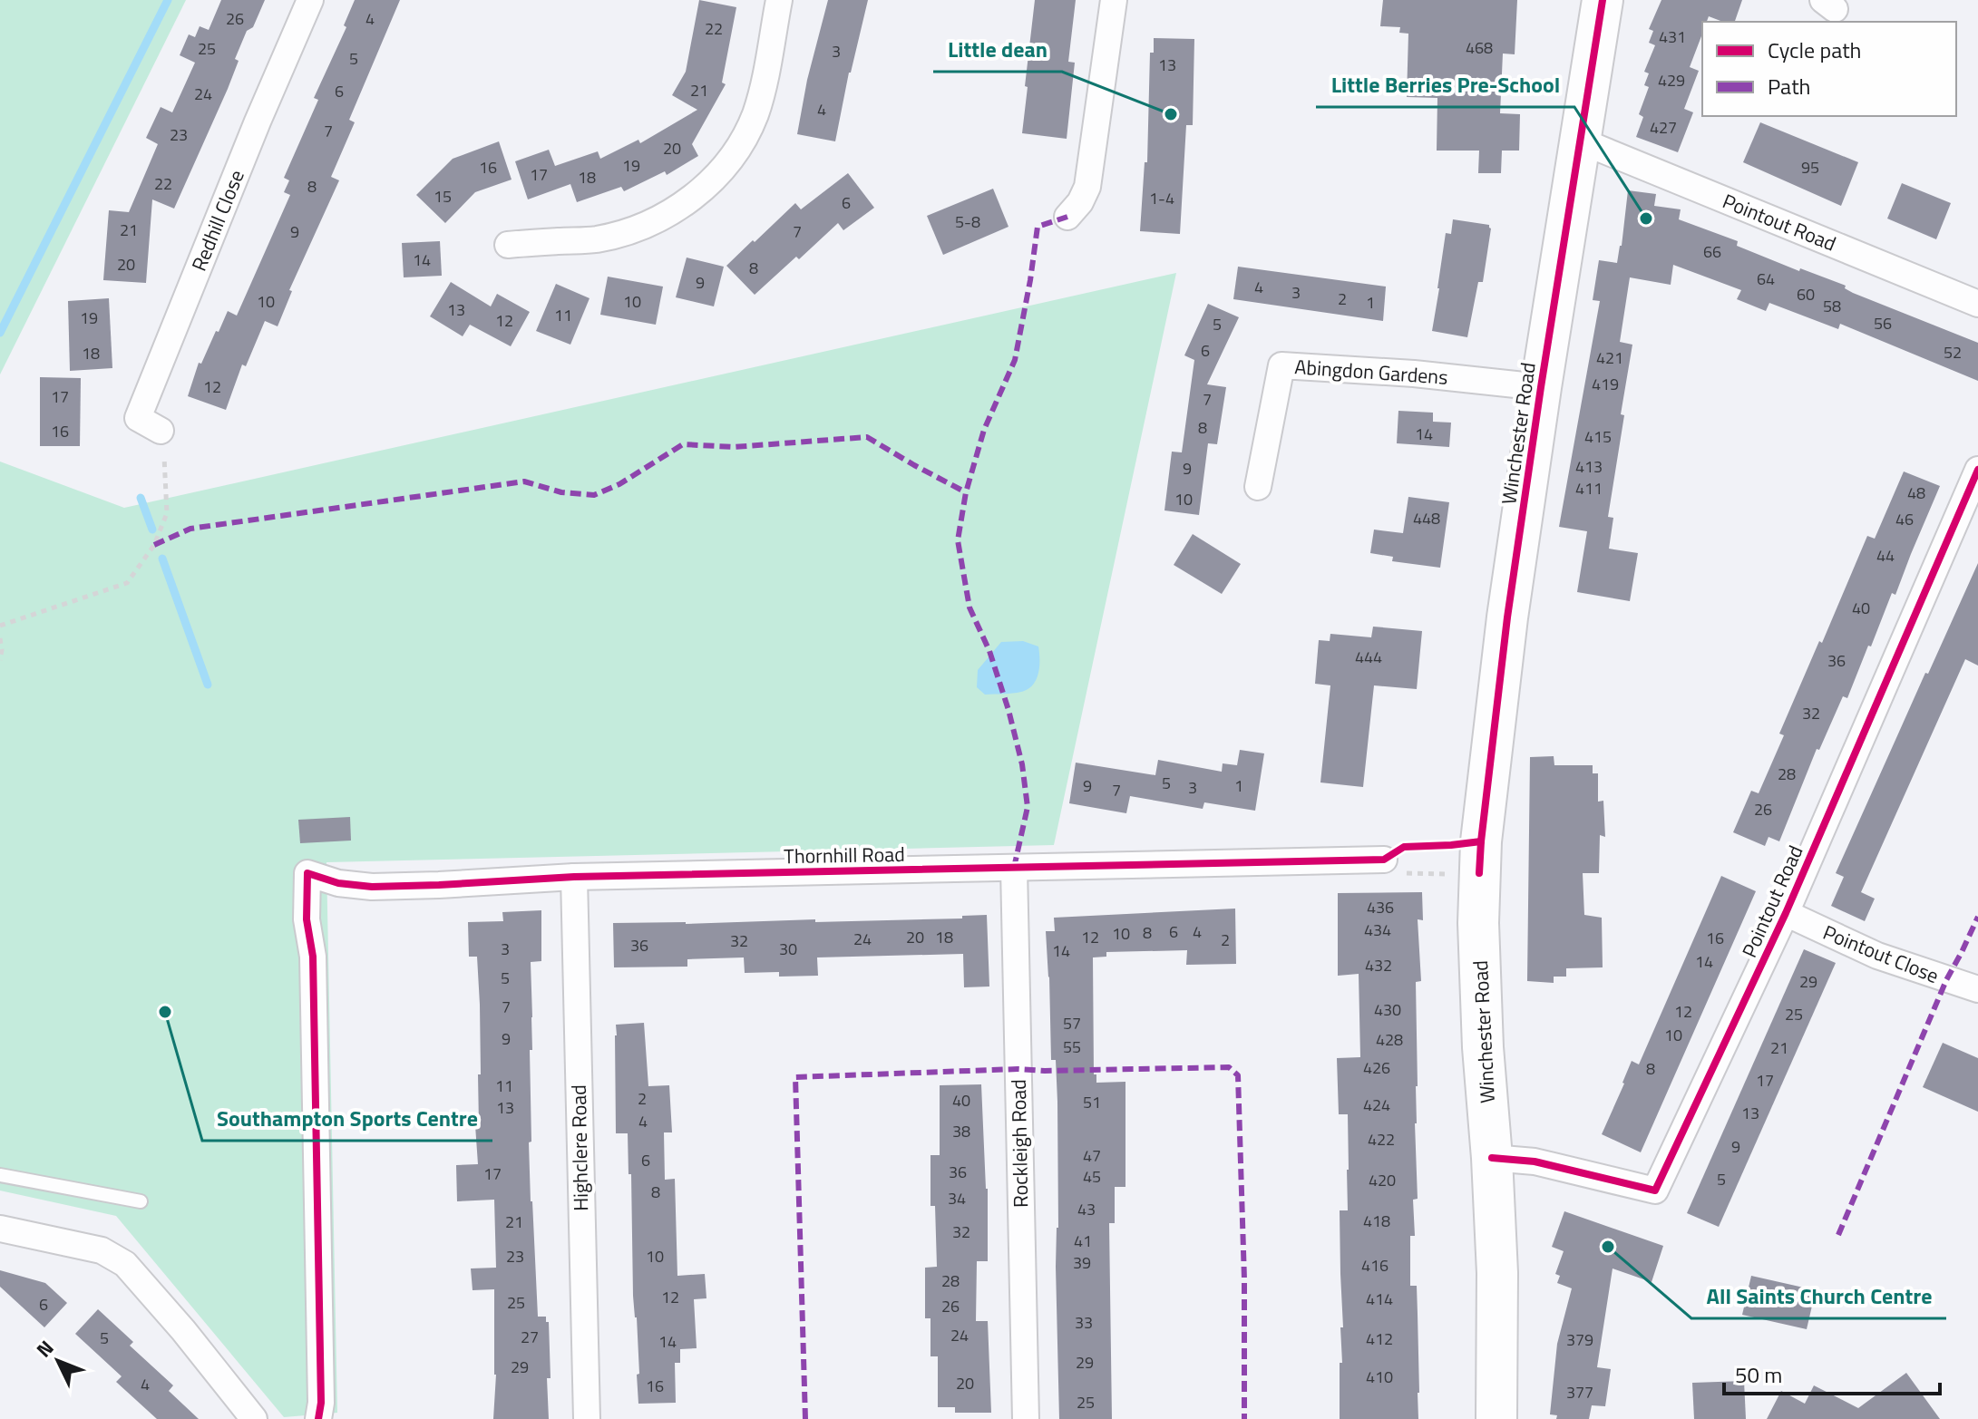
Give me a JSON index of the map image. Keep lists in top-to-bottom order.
{
  "streets": {
    "main road": ["Winchester Road"],
    "street": [
      "Redhill Close",
      "Pointout Road",
      "Abingdon Gardens",
      "Thornhill Road",
      "Pointout Close",
      "Rockleigh Road",
      "Highclere Road"
    ]
  },
  "crossings": [
    ["Pointout Road", "Winchester Road"],
    ["Pointout Road", "Pointout Close"],
    ["Abingdon Gardens", "Winchester Road"],
    ["Thornhill Road", "Rockleigh Road"],
    ["Thornhill Road", "Highclere Road"]
  ],
  "places": [
    "Little dean",
    "Little Berries Pre-School",
    "Southampton Sports Centre",
    "All Saints Church Centre"
  ],
  "house_numbers": [
    "26",
    "4",
    "22",
    "431",
    "468",
    "25",
    "3",
    "5",
    "13",
    "429",
    "21",
    "6",
    "24",
    "4",
    "427",
    "7",
    "23",
    "20",
    "19",
    "16",
    "95",
    "17",
    "18",
    "22",
    "8",
    "15",
    "1-4",
    "6",
    "5-8",
    "21",
    "9",
    "7",
    "66",
    "14",
    "20",
    "8",
    "64",
    "9",
    "4",
    "3",
    "60",
    "2",
    "10",
    "10",
    "1",
    "58",
    "13",
    "11",
    "19",
    "12",
    "56",
    "5",
    "6",
    "52",
    "18",
    "421",
    "419",
    "12",
    "17",
    "7",
    "8",
    "16",
    "14",
    "415",
    "413",
    "9",
    "411",
    "48",
    "10",
    "448",
    "46",
    "44",
    "40",
    "444",
    "36",
    "32",
    "28",
    "5",
    "9",
    "1",
    "3",
    "7",
    "26",
    "436",
    "434",
    "6",
    "4",
    "8",
    "10",
    "20",
    "18",
    "12",
    "16",
    "24",
    "2",
    "32",
    "36",
    "3",
    "30",
    "14",
    "14",
    "432",
    "5",
    "29",
    "7",
    "430",
    "12",
    "25",
    "57",
    "10",
    "9",
    "428",
    "55",
    "21",
    "426",
    "8",
    "17",
    "11",
    "2",
    "40",
    "51",
    "424",
    "13",
    "13",
    "4",
    "38",
    "422",
    "9",
    "47",
    "6",
    "36",
    "17",
    "45",
    "5",
    "420",
    "8",
    "34",
    "43",
    "418",
    "21",
    "32",
    "41",
    "23",
    "10",
    "39",
    "416",
    "28",
    "12",
    "414",
    "25",
    "6",
    "26",
    "33",
    "24",
    "27",
    "5",
    "412",
    "379",
    "14",
    "29",
    "29",
    "410",
    "20",
    "4",
    "16",
    "377",
    "25"
  ],
  "legend": ["Cycle path", "Path"],
  "scale_bar": "50 m",
  "north": "top left"
}
